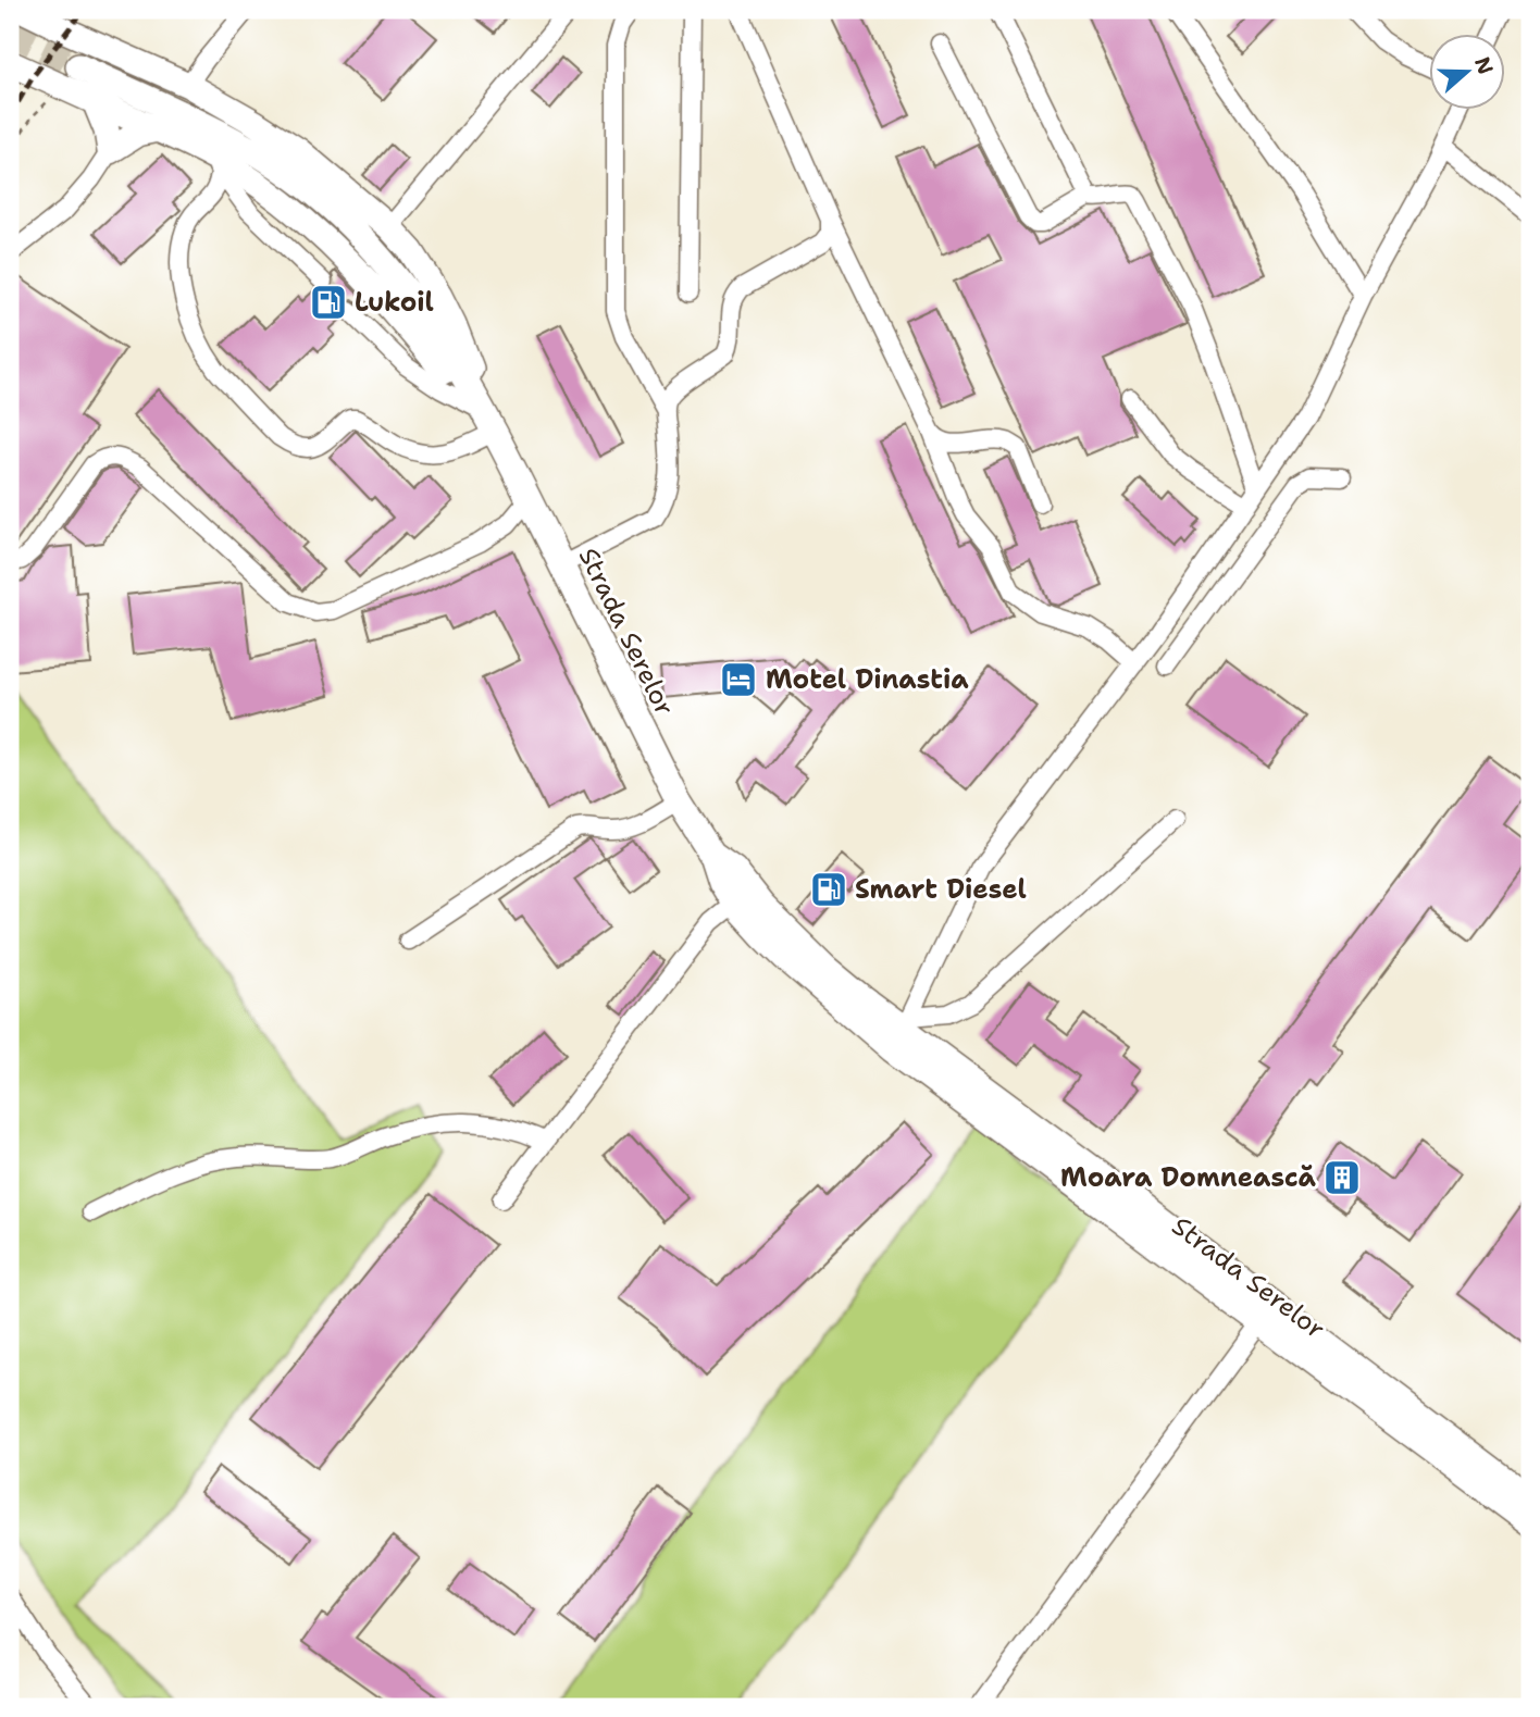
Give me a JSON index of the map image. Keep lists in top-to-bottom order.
{
  "streets": {
    "highway": ["Strada Serelor"]
  },
  "places": {
    "fuel station": ["Lukoil", "Smart Diesel"],
    "hotel": ["Motel Dinastia"],
    "building": ["Moara Domnească"]
  },
  "north": "right"
}
